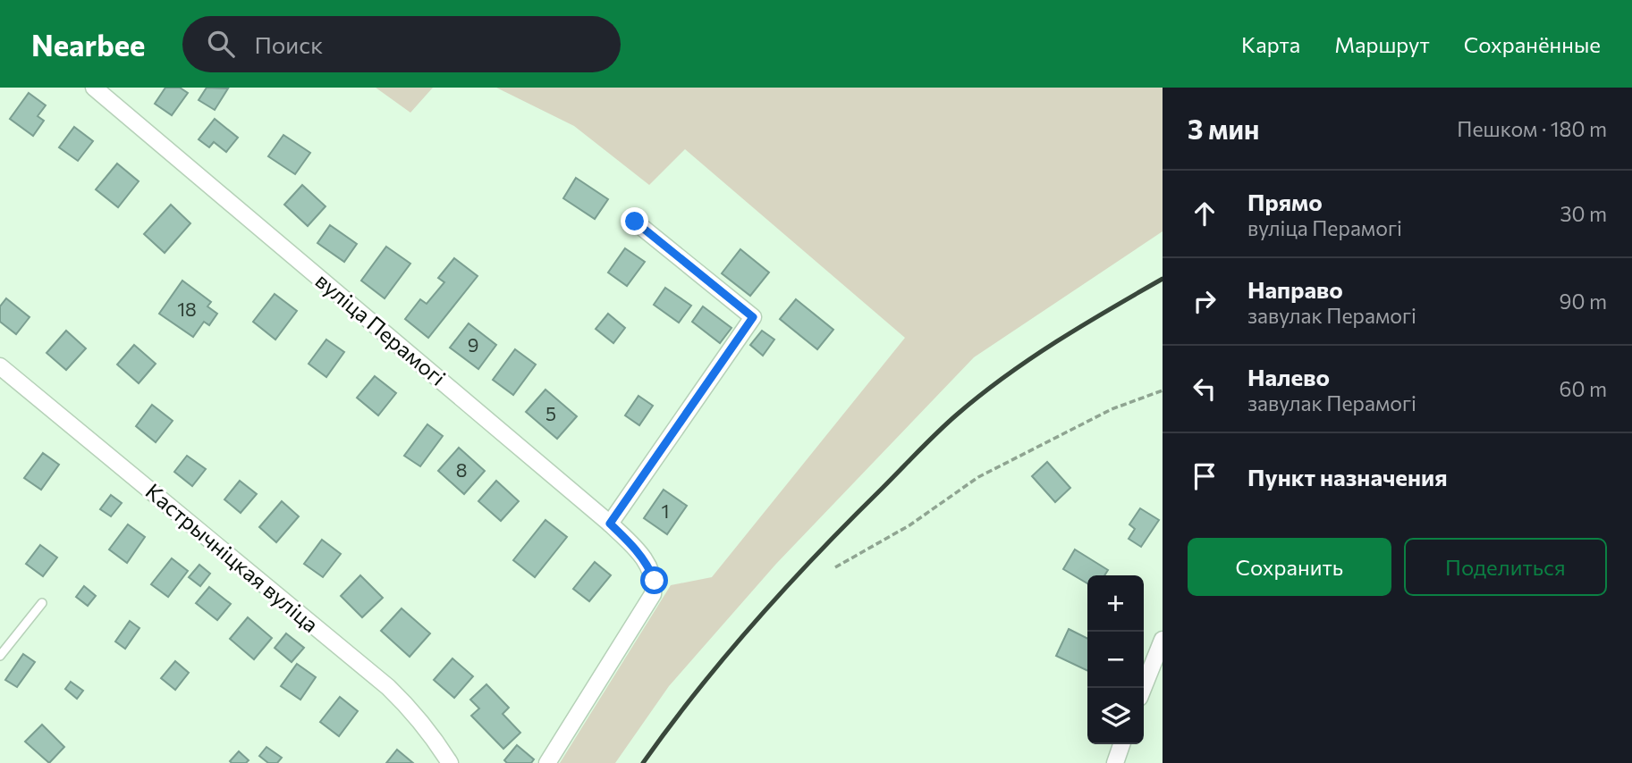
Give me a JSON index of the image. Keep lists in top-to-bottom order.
{
  "streets": {
    "street": ["вуліца Перамогі", "Кастрычніцкая вуліца"]
  },
  "house_numbers": [
    "18",
    "9",
    "5",
    "8",
    "1"
  ],
  "page": {
    "header": "Nearbee",
    "search": "Поиск",
    "nav": ["Карта", "Маршрут", "Сохранённые"],
    "heading": ["3 мин", "Пешком · 180 m"],
    "list": [
      ["Прямо", "вуліца Перамогі", "30 m"],
      ["Направо", "завулак Перамогі", "90 m"],
      ["Налево", "завулак Перамогі", "60 m"],
      "Пункт назначения"
    ],
    "buttons": ["Сохранить", "Поделиться"],
    "map_buttons": ["+", "−"]
  }
}
